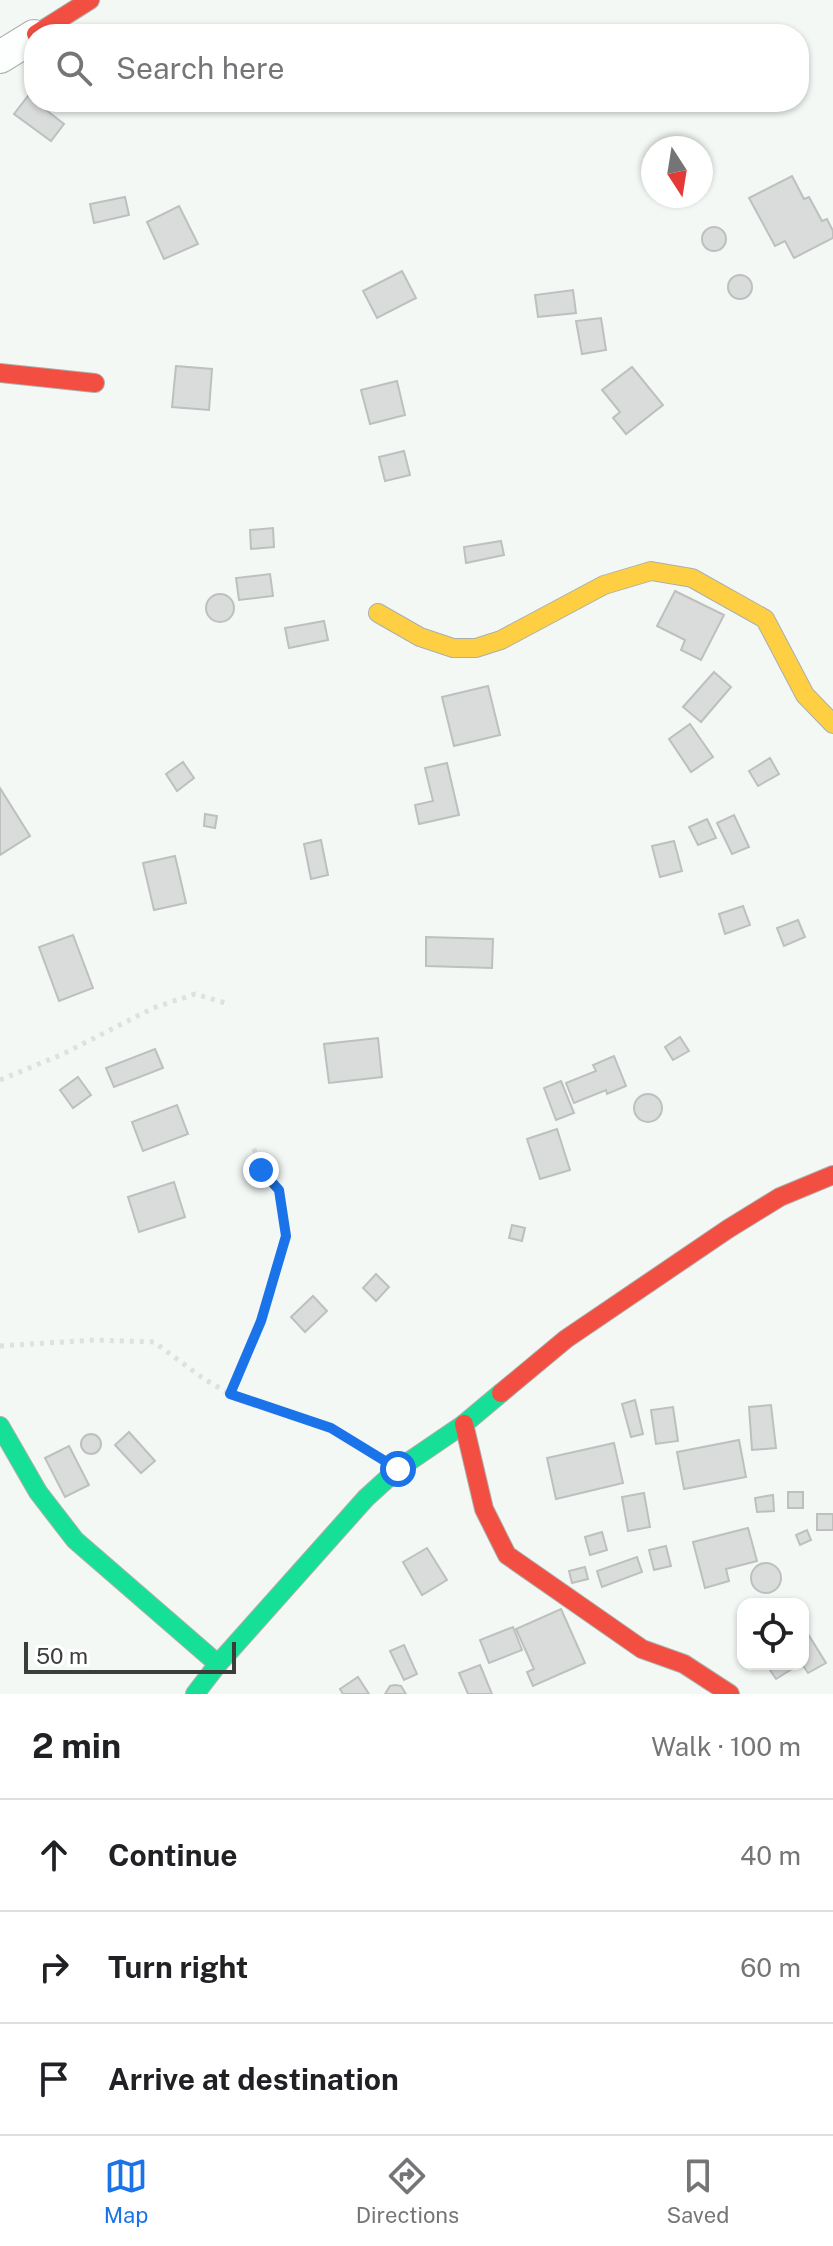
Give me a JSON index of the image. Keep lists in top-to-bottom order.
{
  "scale_bar": "50 m",
  "north": "bottom",
  "page": {
    "search": "Search here",
    "scale": "50 m",
    "heading": ["2 min", "Walk · 100 m"],
    "list": [
      ["Continue", "40 m"],
      ["Turn right", "60 m"],
      "Arrive at destination"
    ],
    "nav": ["Map", "Directions", "Saved"]
  }
}
